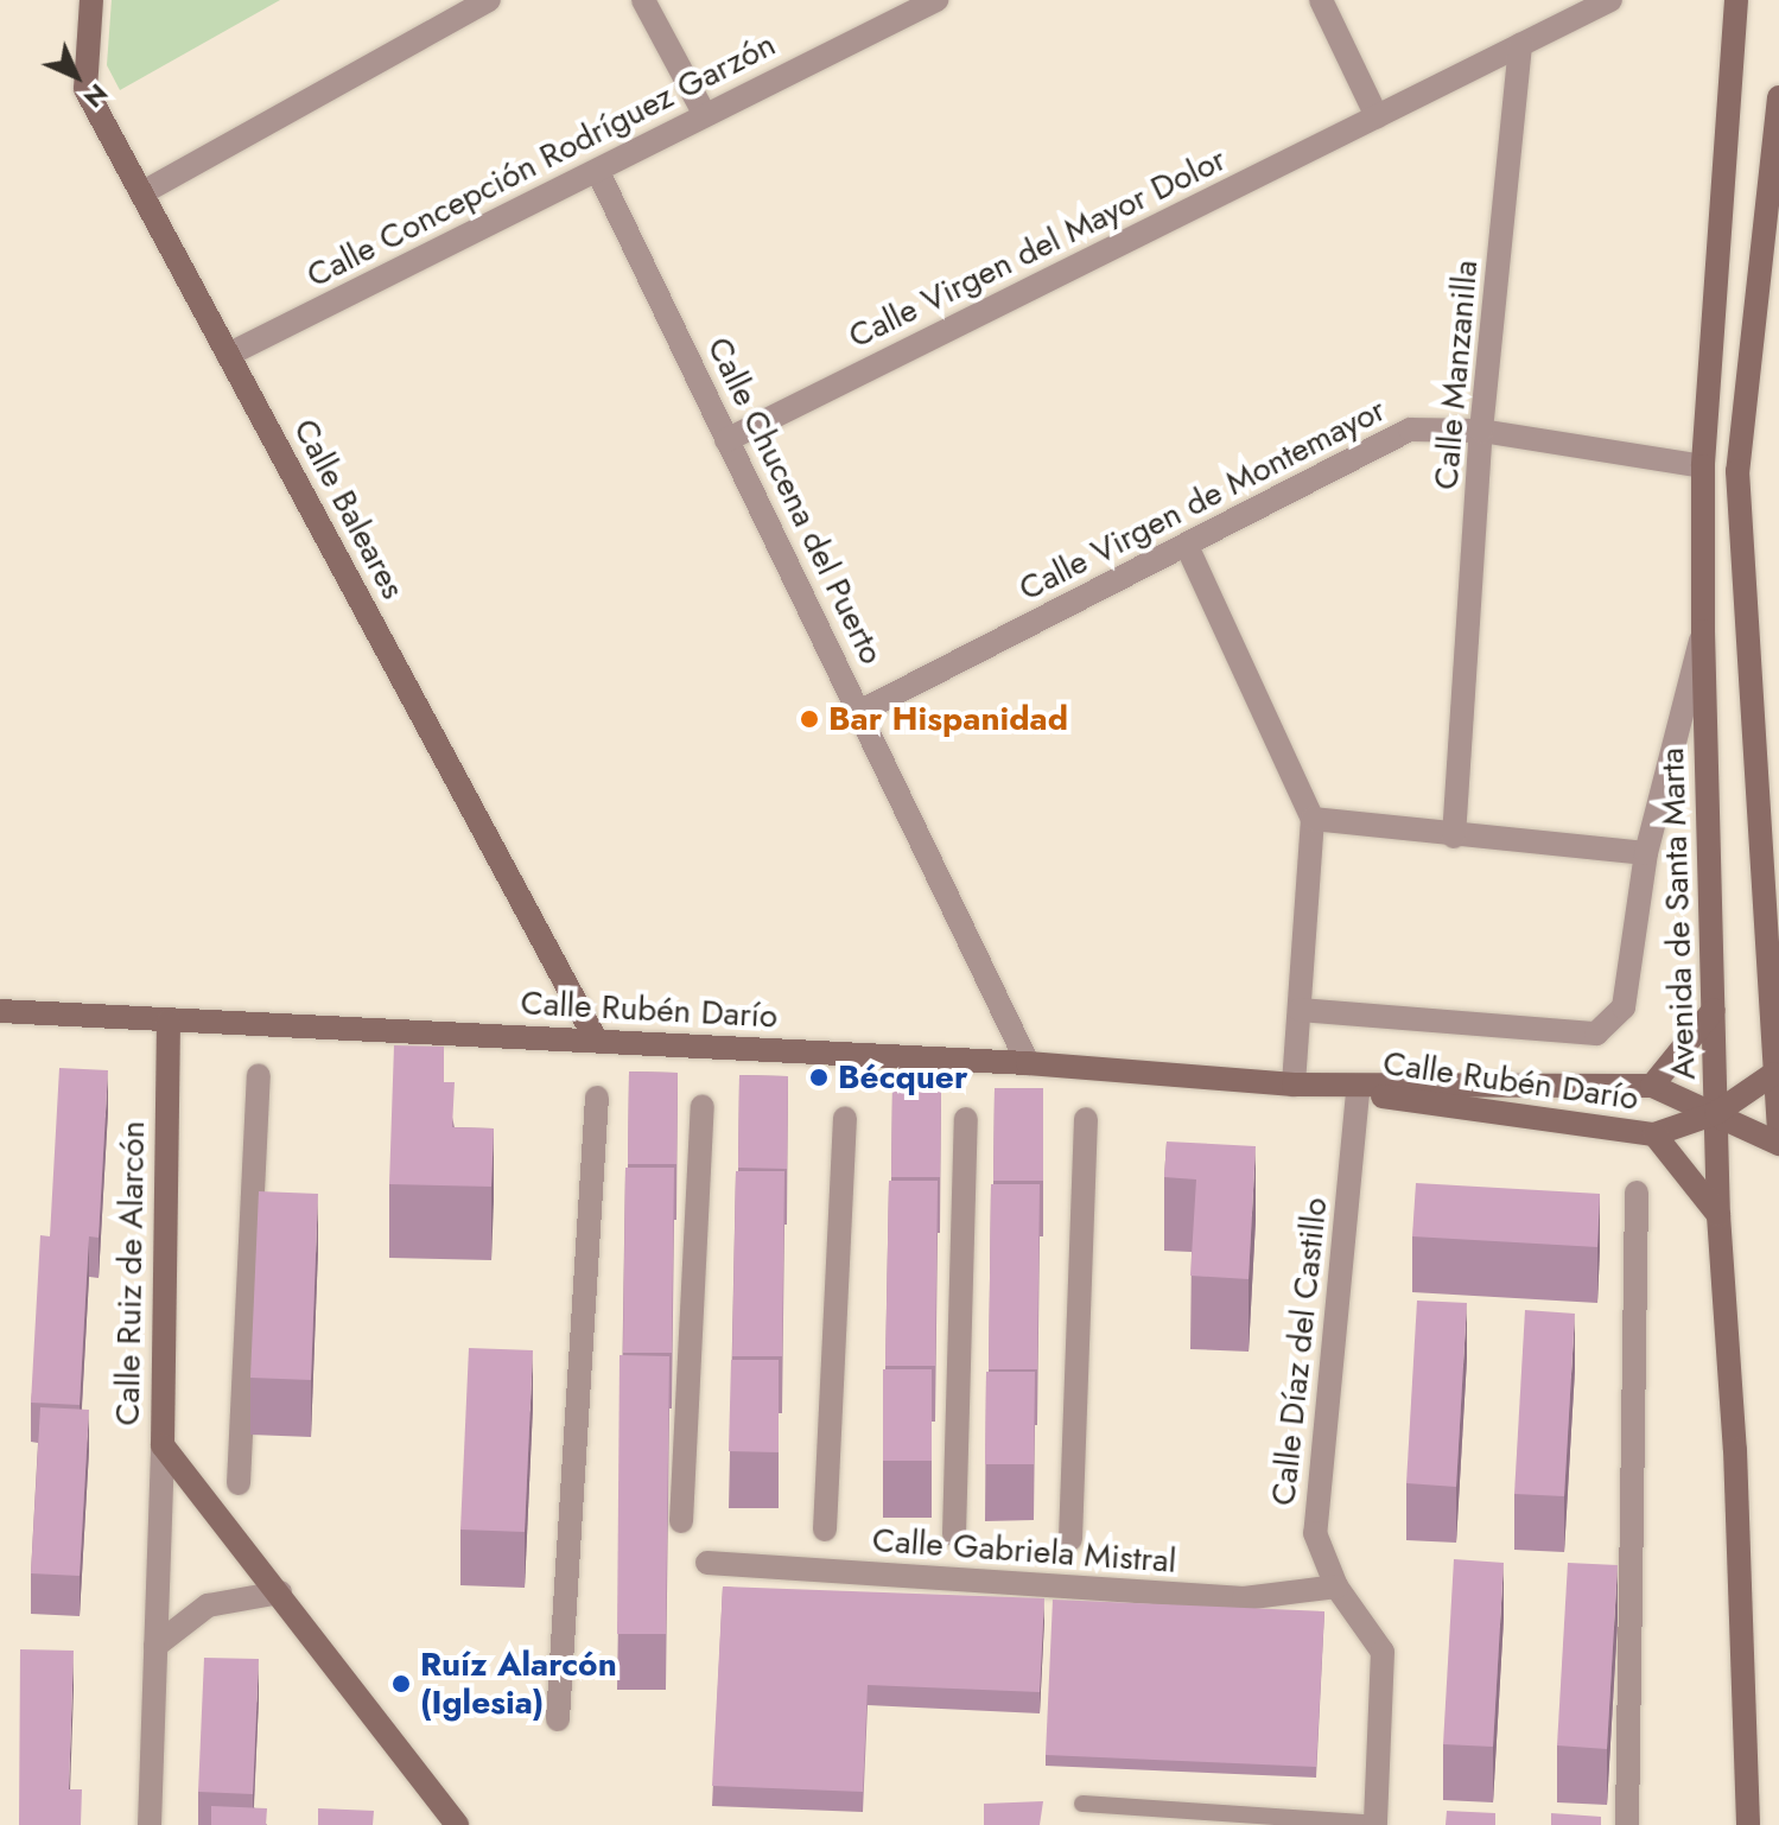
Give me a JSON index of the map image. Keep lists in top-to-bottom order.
{
  "streets": {
    "street": [
      "Calle Concepción Rodríguez Garzón",
      "Calle Virgen del Mayor Dolor",
      "Calle Manzanilla",
      "Calle Virgen de Montemayor",
      "Calle Chucena del Puerto",
      "Calle Baleares",
      "Avenida de Santa Marta",
      "Calle Rubén Darío",
      "Calle Ruiz de Alarcón",
      "Calle Díaz del Castillo",
      "Calle Gabriela Mistral"
    ]
  },
  "crossings": [
    ["Calle Concepción Rodríguez Garzón", "Calle Chucena del Puerto"],
    ["Calle Concepción Rodríguez Garzón", "Calle Baleares"],
    ["Calle Virgen del Mayor Dolor", "Calle Manzanilla"],
    ["Calle Virgen del Mayor Dolor", "Calle Chucena del Puerto"],
    ["Calle Manzanilla", "Calle Virgen de Montemayor"],
    ["Calle Virgen de Montemayor", "Calle Chucena del Puerto"],
    ["Calle Virgen de Montemayor", "Avenida de Santa Marta"],
    ["Calle Chucena del Puerto", "Calle Rubén Darío"],
    ["Calle Baleares", "Calle Rubén Darío"],
    ["Avenida de Santa Marta", "Calle Rubén Darío"],
    ["Calle Rubén Darío", "Calle Ruiz de Alarcón"],
    ["Calle Rubén Darío", "Calle Díaz del Castillo"],
    ["Calle Díaz del Castillo", "Calle Gabriela Mistral"]
  ],
  "places": ["Bar Hispanidad", "Bécquer", "Ruíz Alarcón (Iglesia)"],
  "north": "bottom right"
}
